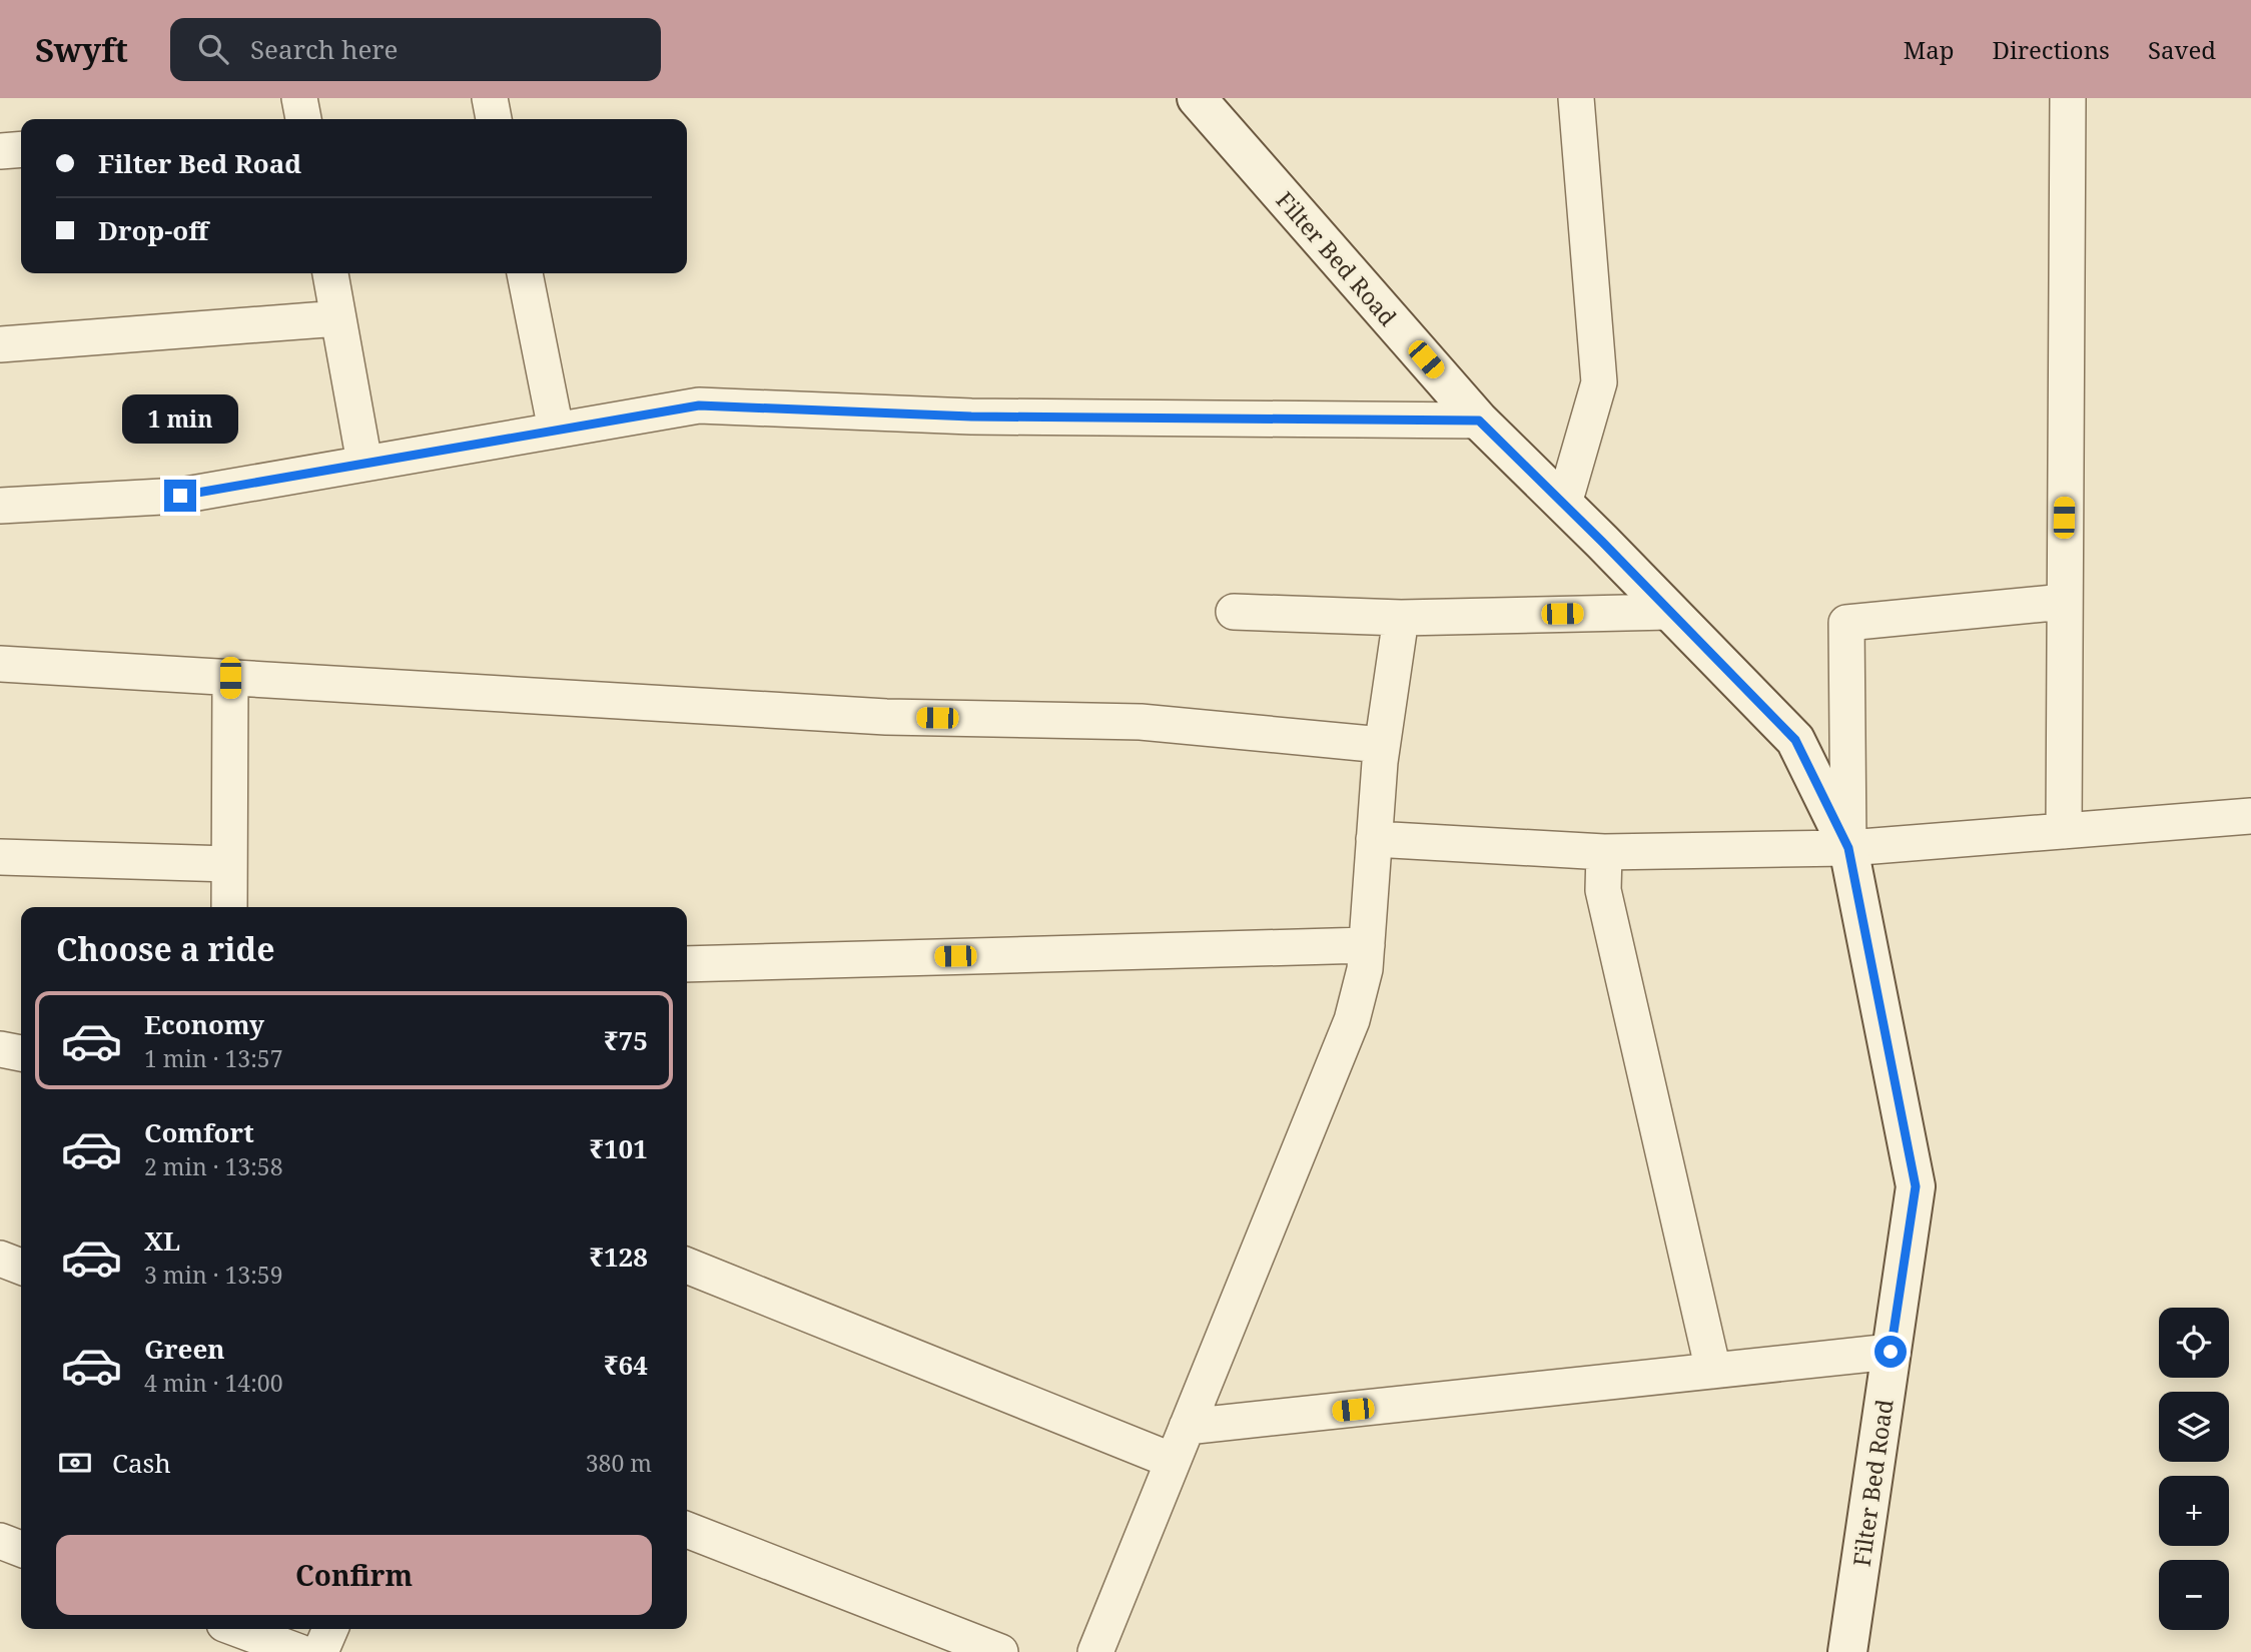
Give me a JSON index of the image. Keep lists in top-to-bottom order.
{
  "streets": {
    "street": ["Filter Bed Road"]
  },
  "page": {
    "header": "Swyft",
    "search": "Search here",
    "nav": ["Map", "Directions", "Saved"],
    "banner": ["Filter Bed Road", "Drop-off"],
    "bubble": "1 min",
    "heading": "Choose a ride",
    "list": [
      {
        "name": "Economy",
        "note": "1 min · 13:57",
        "value": "₹75"
      },
      {
        "name": "Comfort",
        "note": "2 min · 13:58",
        "value": "₹101"
      },
      {
        "name": "XL",
        "note": "3 min · 13:59",
        "value": "₹128"
      },
      {
        "name": "Green",
        "note": "4 min · 14:00",
        "value": "₹64"
      }
    ],
    "map_buttons": ["+", "−"],
    "pay": ["Cash", "380 m"],
    "buttons": "Confirm"
  }
}
